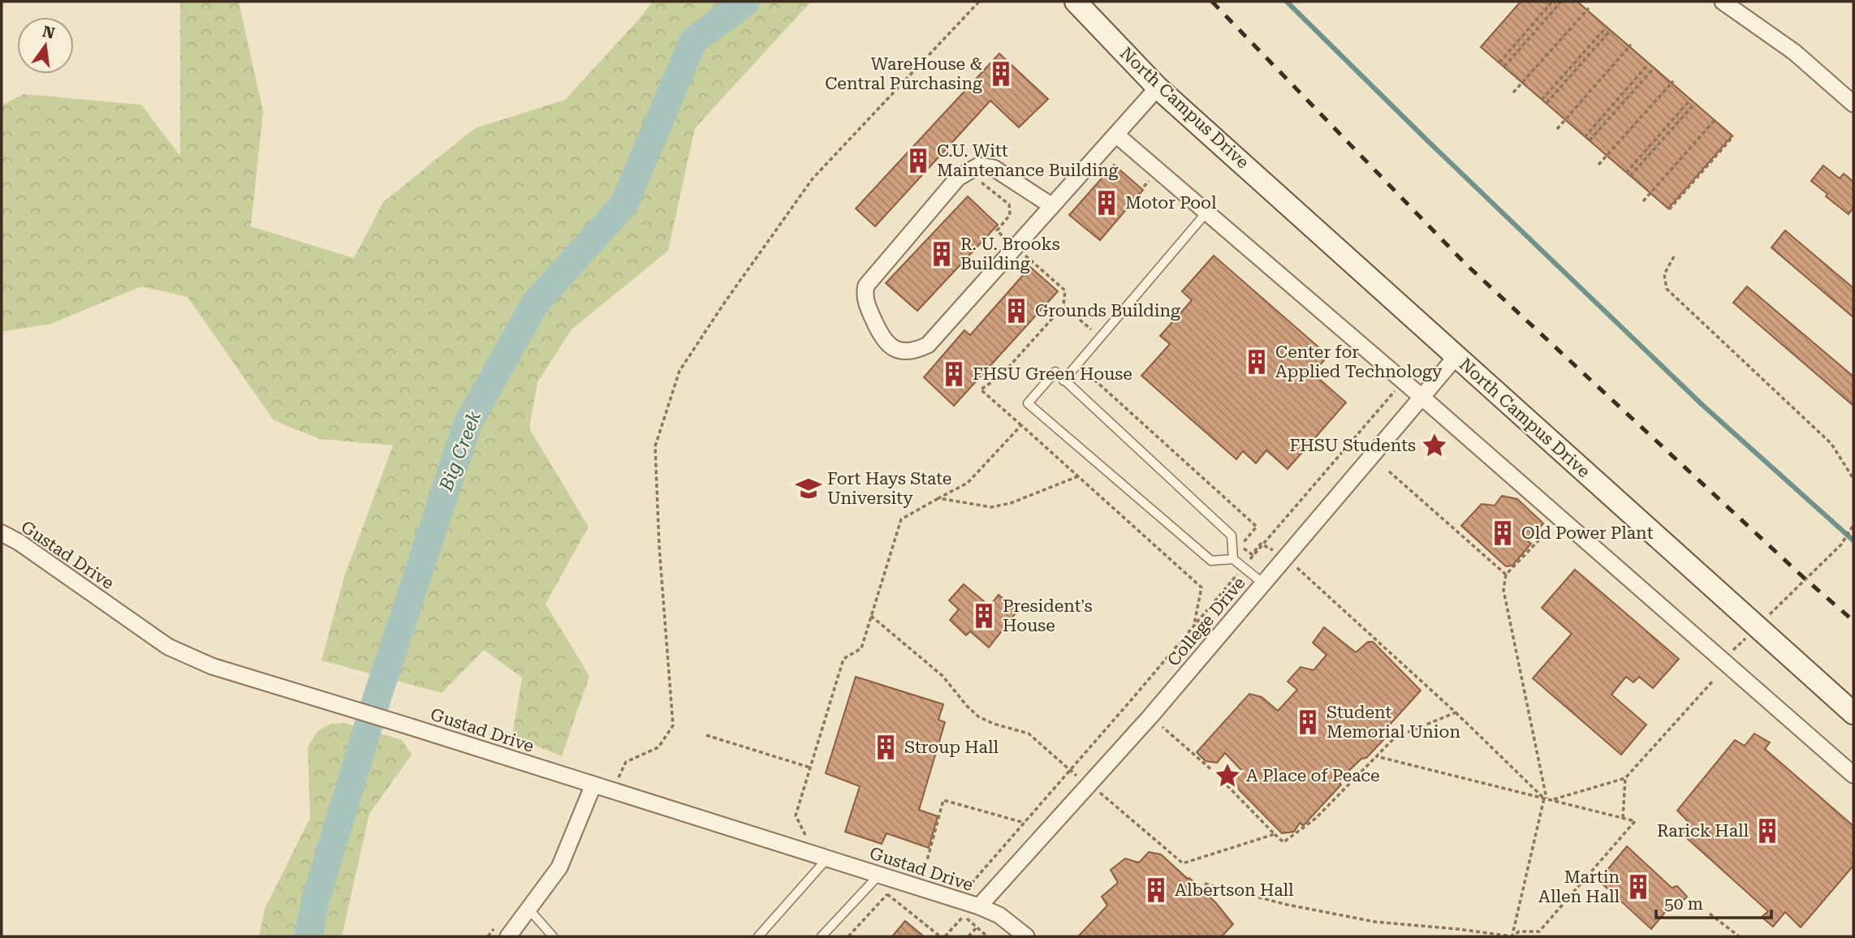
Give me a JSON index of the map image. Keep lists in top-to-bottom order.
{
  "streets": {
    "main road": ["North Campus Drive"],
    "street": ["Gustad Drive", "College Drive"]
  },
  "crossings": [
    ["North Campus Drive", "College Drive"],
    ["Gustad Drive", "College Drive"]
  ],
  "water": ["Big Creek"],
  "places": {
    "building": [
      "WareHouse & Central Purchasing",
      "C.U. Witt Maintenance Building",
      "Motor Pool",
      "R. U. Brooks Building",
      "Grounds Building",
      "Center for Applied Technology",
      "FHSU Green House",
      "Old Power Plant",
      "President's House",
      "Student Memorial Union",
      "Stroup Hall",
      "Rarick Hall",
      "Martin Allen Hall",
      "Albertson Hall"
    ],
    "place": ["FHSU Students", "A Place of Peace"],
    "school or university": ["Fort Hays State University"]
  },
  "scale_bar": "50 m",
  "north": "top"
}
